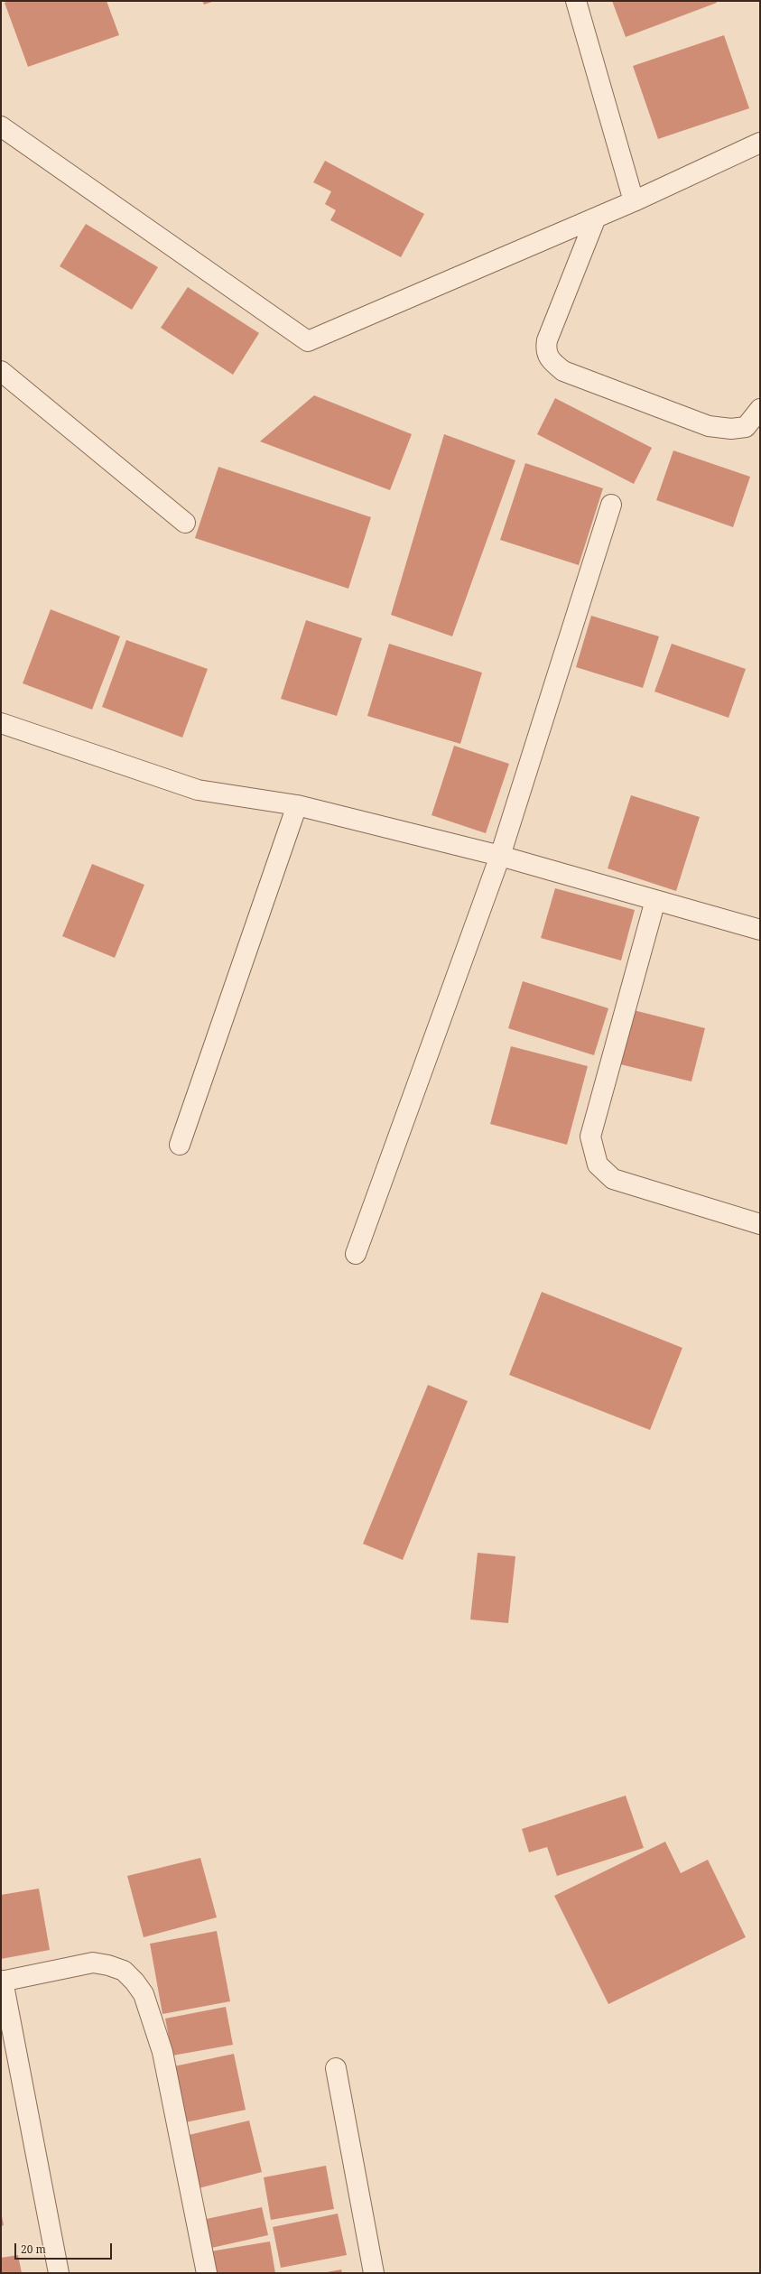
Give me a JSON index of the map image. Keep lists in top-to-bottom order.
{
  "scale_bar": "20 m"
}
